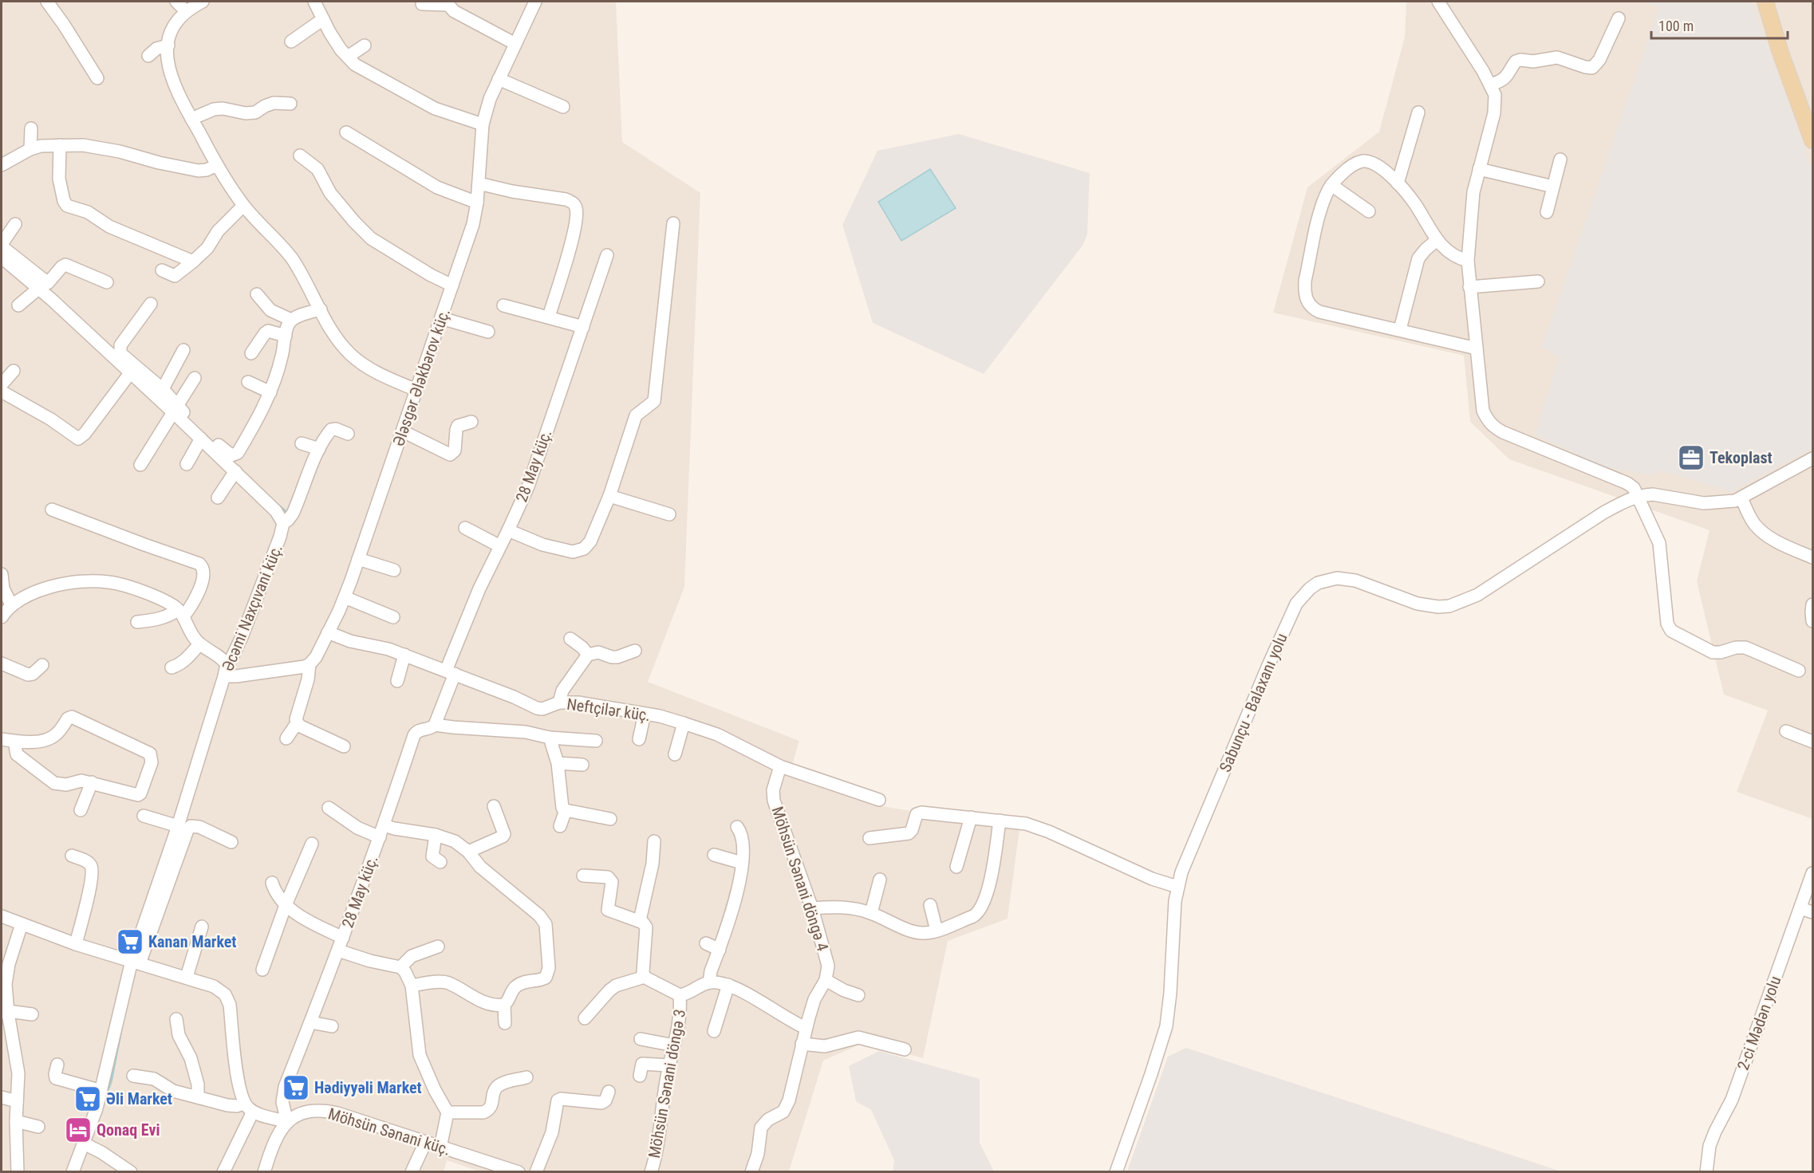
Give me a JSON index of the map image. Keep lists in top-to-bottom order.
{
  "streets": {
    "street": [
      "Ələsgər Ələkbərov küç.",
      "28 May küç.",
      "Əcəmi Naxçıvani küç.",
      "Sabunçu - Balaxanı yolu",
      "Neftçilər küç.",
      "Möhsün Sənani döngə 4",
      "2-ci Mədən yolu",
      "Möhsün Sənani döngə 3",
      "Möhsün Sənani küç."
    ]
  },
  "crossings": [
    ["Ələsgər Ələkbərov küç.", "Neftçilər küç."],
    ["28 May küç.", "Neftçilər küç."],
    ["28 May küç.", "Möhsün Sənani küç."],
    ["Neftçilər küç.", "Möhsün Sənani döngə 4"]
  ],
  "places": {
    "office": ["Tekoplast"],
    "supermarket": ["Kanan Market", "Hədiyyəli Market", "Əli Market"],
    "hotel": ["Qonaq Evi"]
  },
  "scale_bar": "100 m"
}
